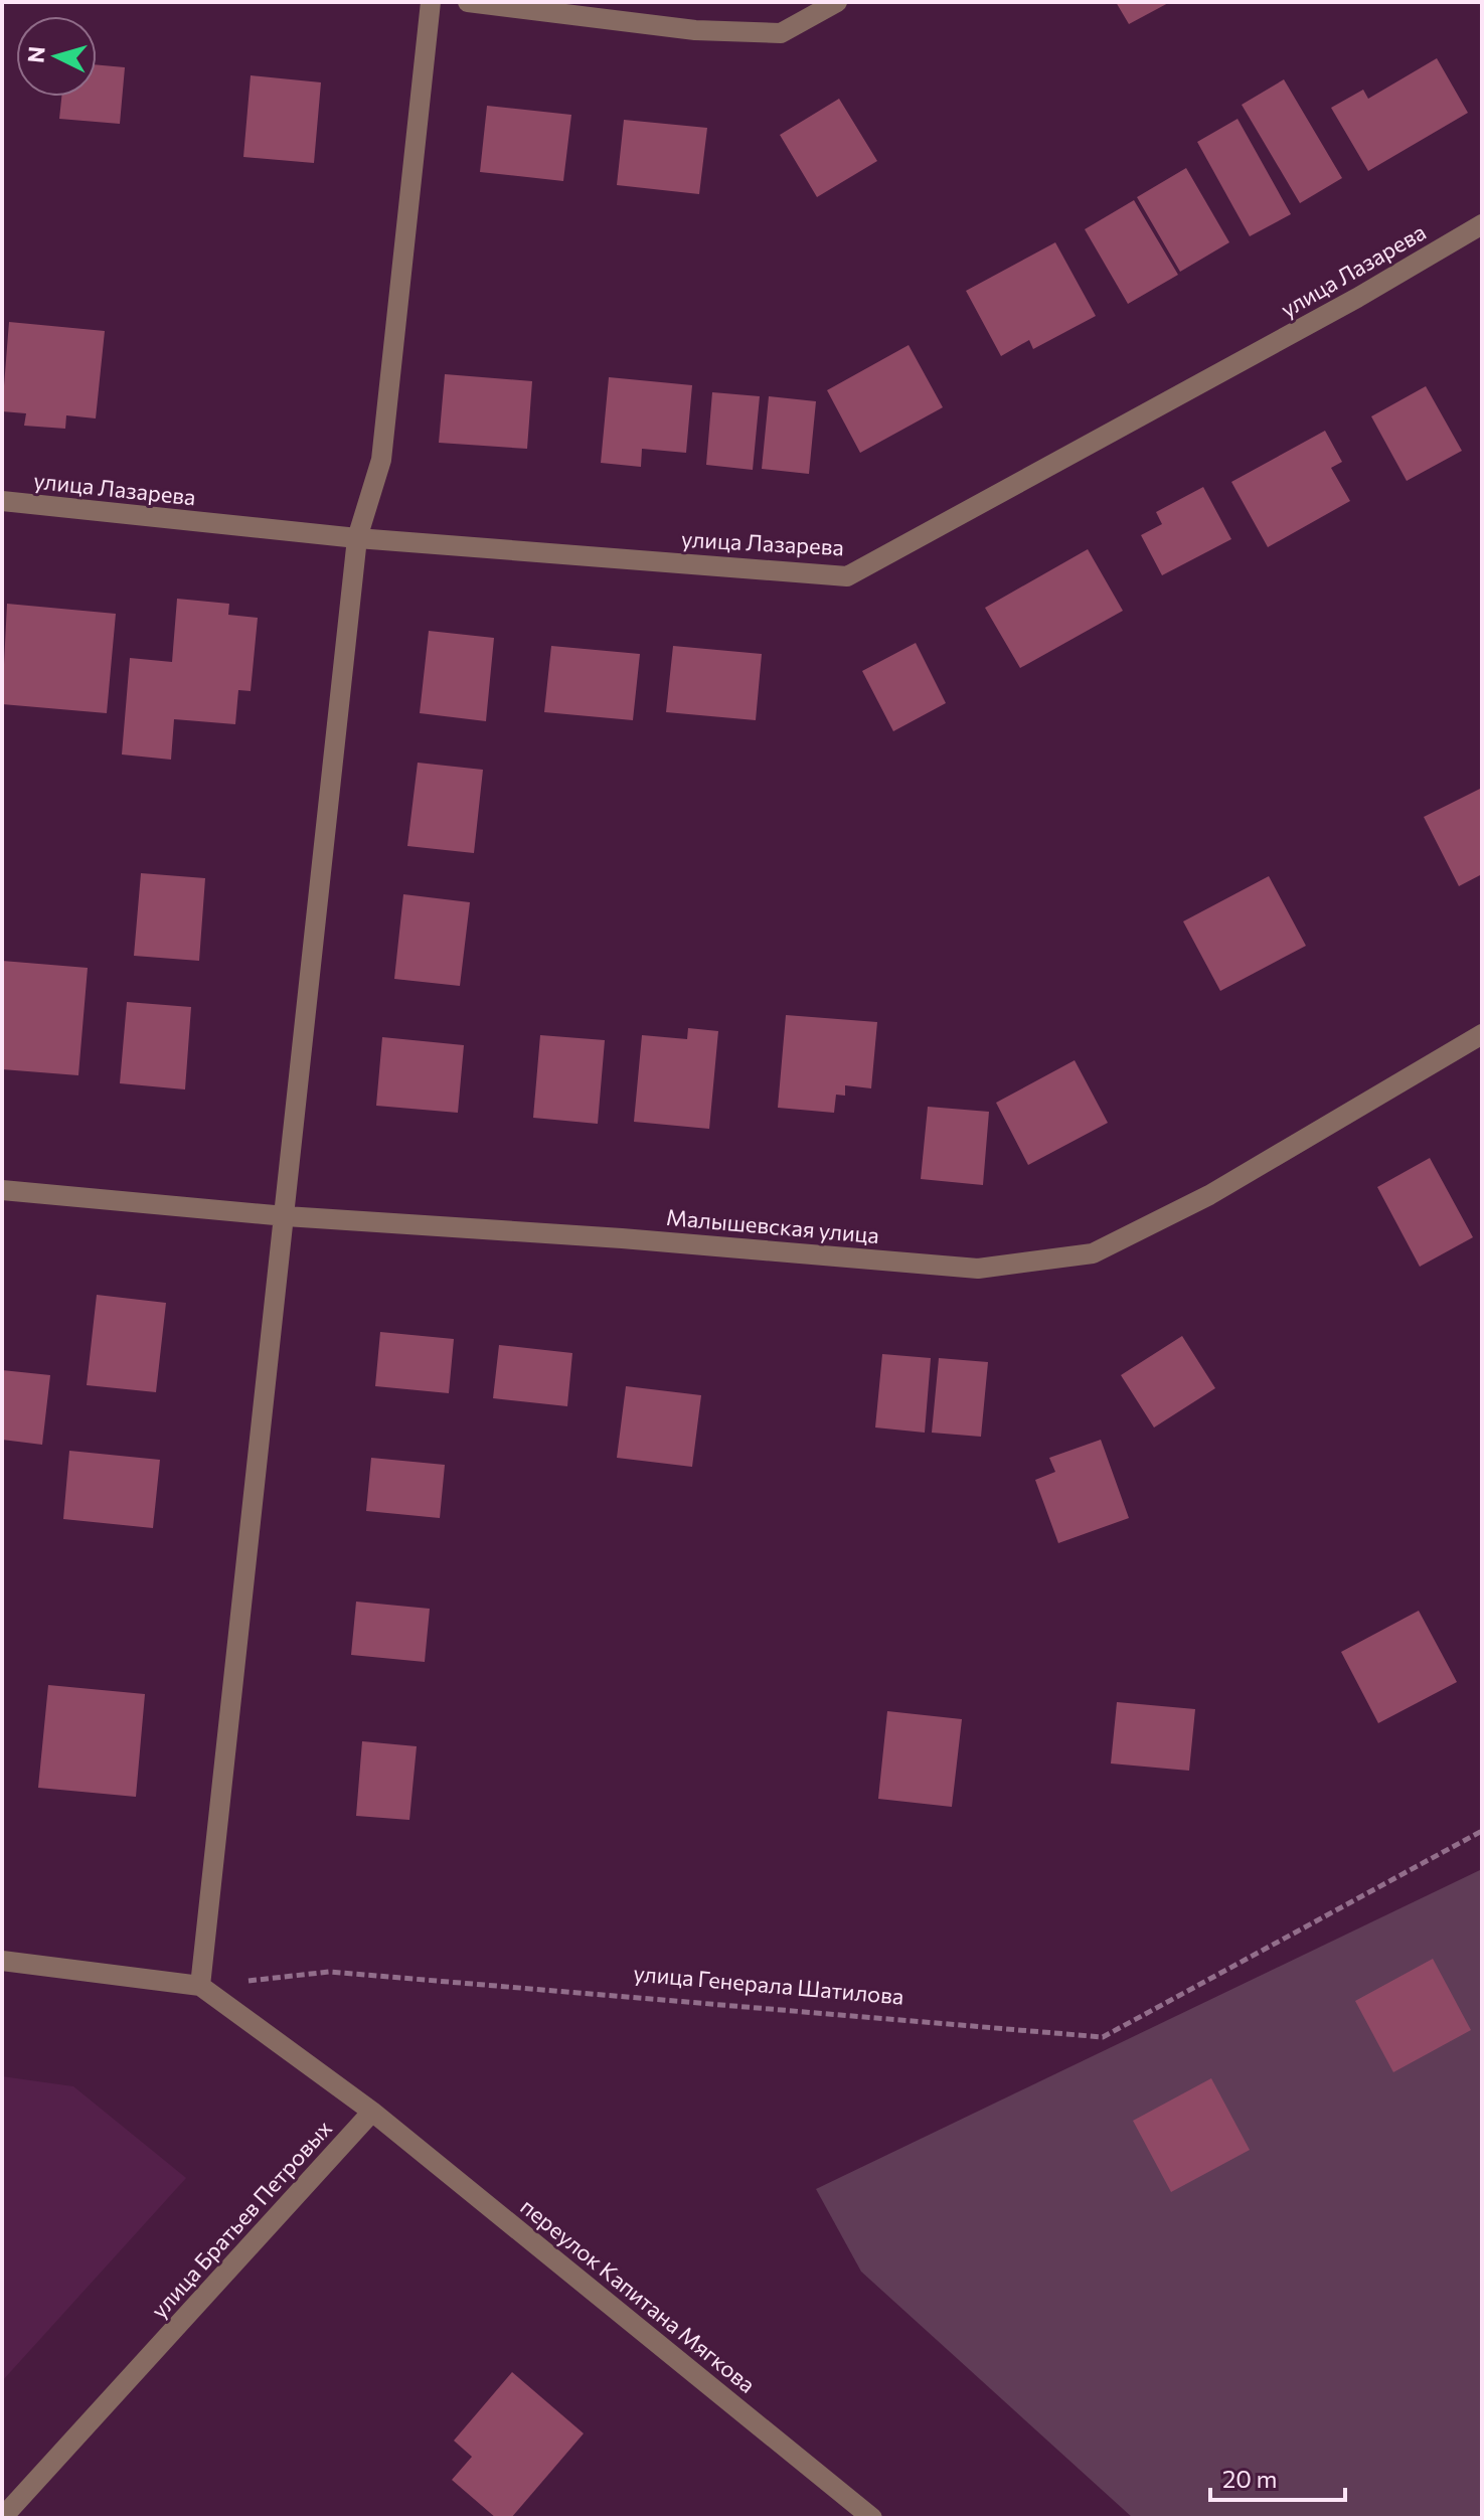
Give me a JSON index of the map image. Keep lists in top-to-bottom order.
{
  "streets": {
    "street": [
      "улица Лазарева",
      "Малышевская улица",
      "улица Братьев Петровых",
      "переулок Капитана Мягкова"
    ],
    "path": ["улица Генерала Шатилова"]
  },
  "crossings": [
    ["улица Братьев Петровых", "переулок Капитана Мягкова"]
  ],
  "scale_bar": "20 m",
  "north": "left"
}
